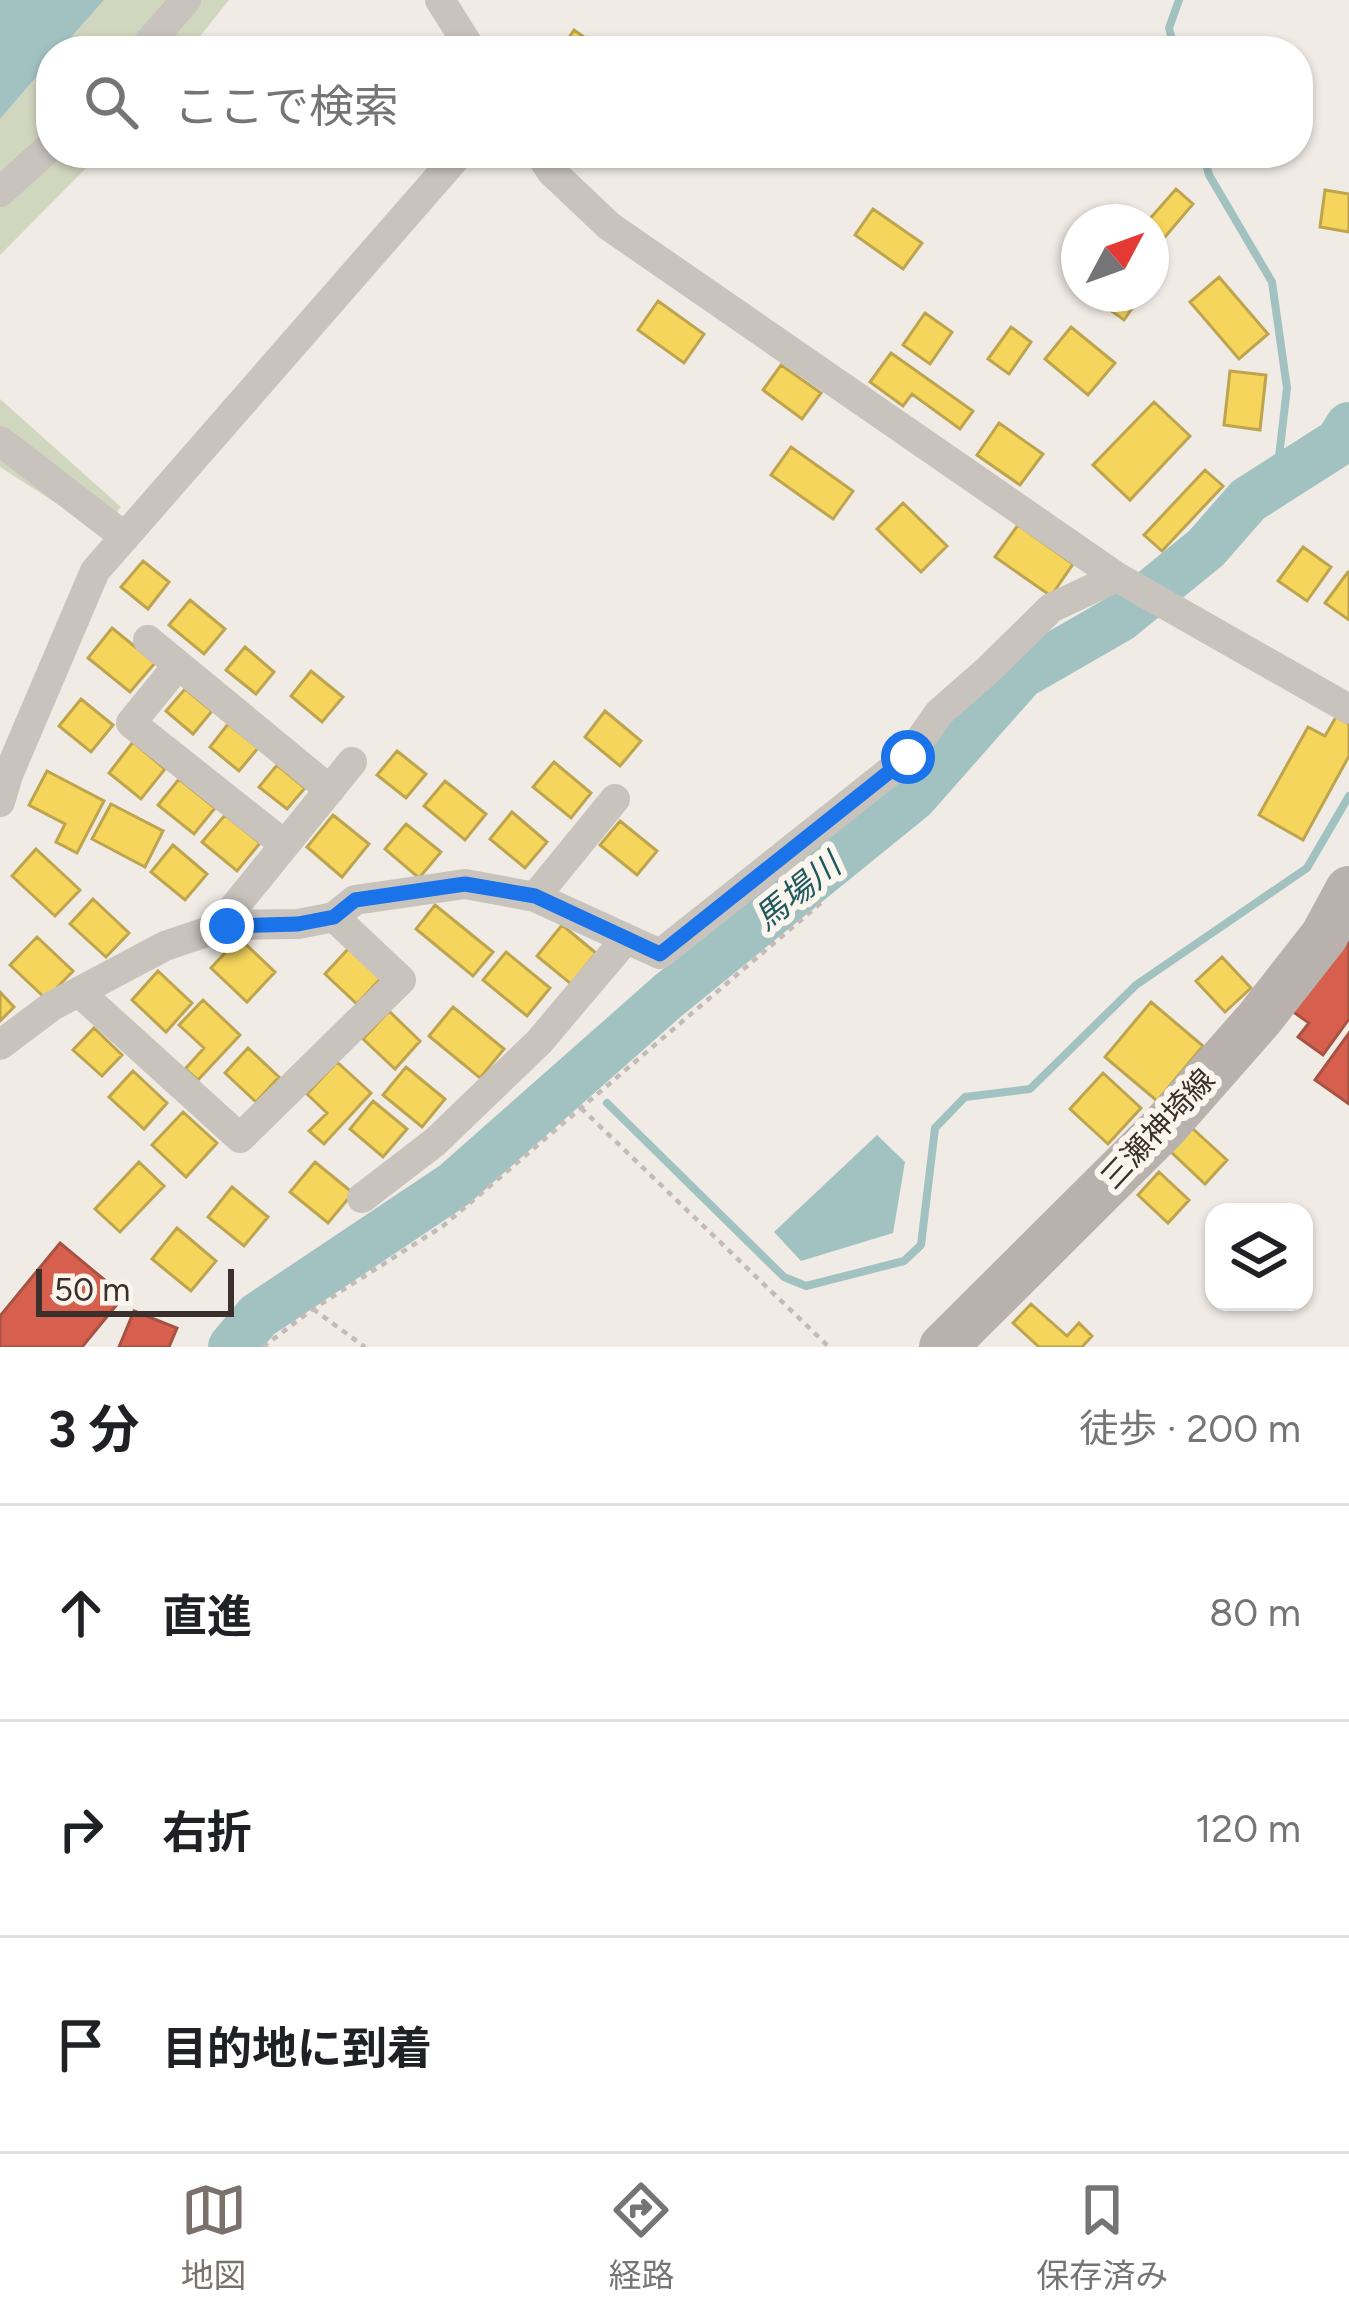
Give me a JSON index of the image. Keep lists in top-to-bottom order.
{
  "streets": {
    "main road": ["三瀬神埼線"]
  },
  "water": ["馬場川"],
  "scale_bar": "50 m",
  "north": "top right",
  "page": {
    "search": "ここで検索",
    "scale": "50 m",
    "heading": ["3 分", "徒歩 · 200 m"],
    "list": [
      ["直進", "80 m"],
      ["右折", "120 m"],
      "目的地に到着"
    ],
    "nav": ["地図", "経路", "保存済み"]
  }
}
